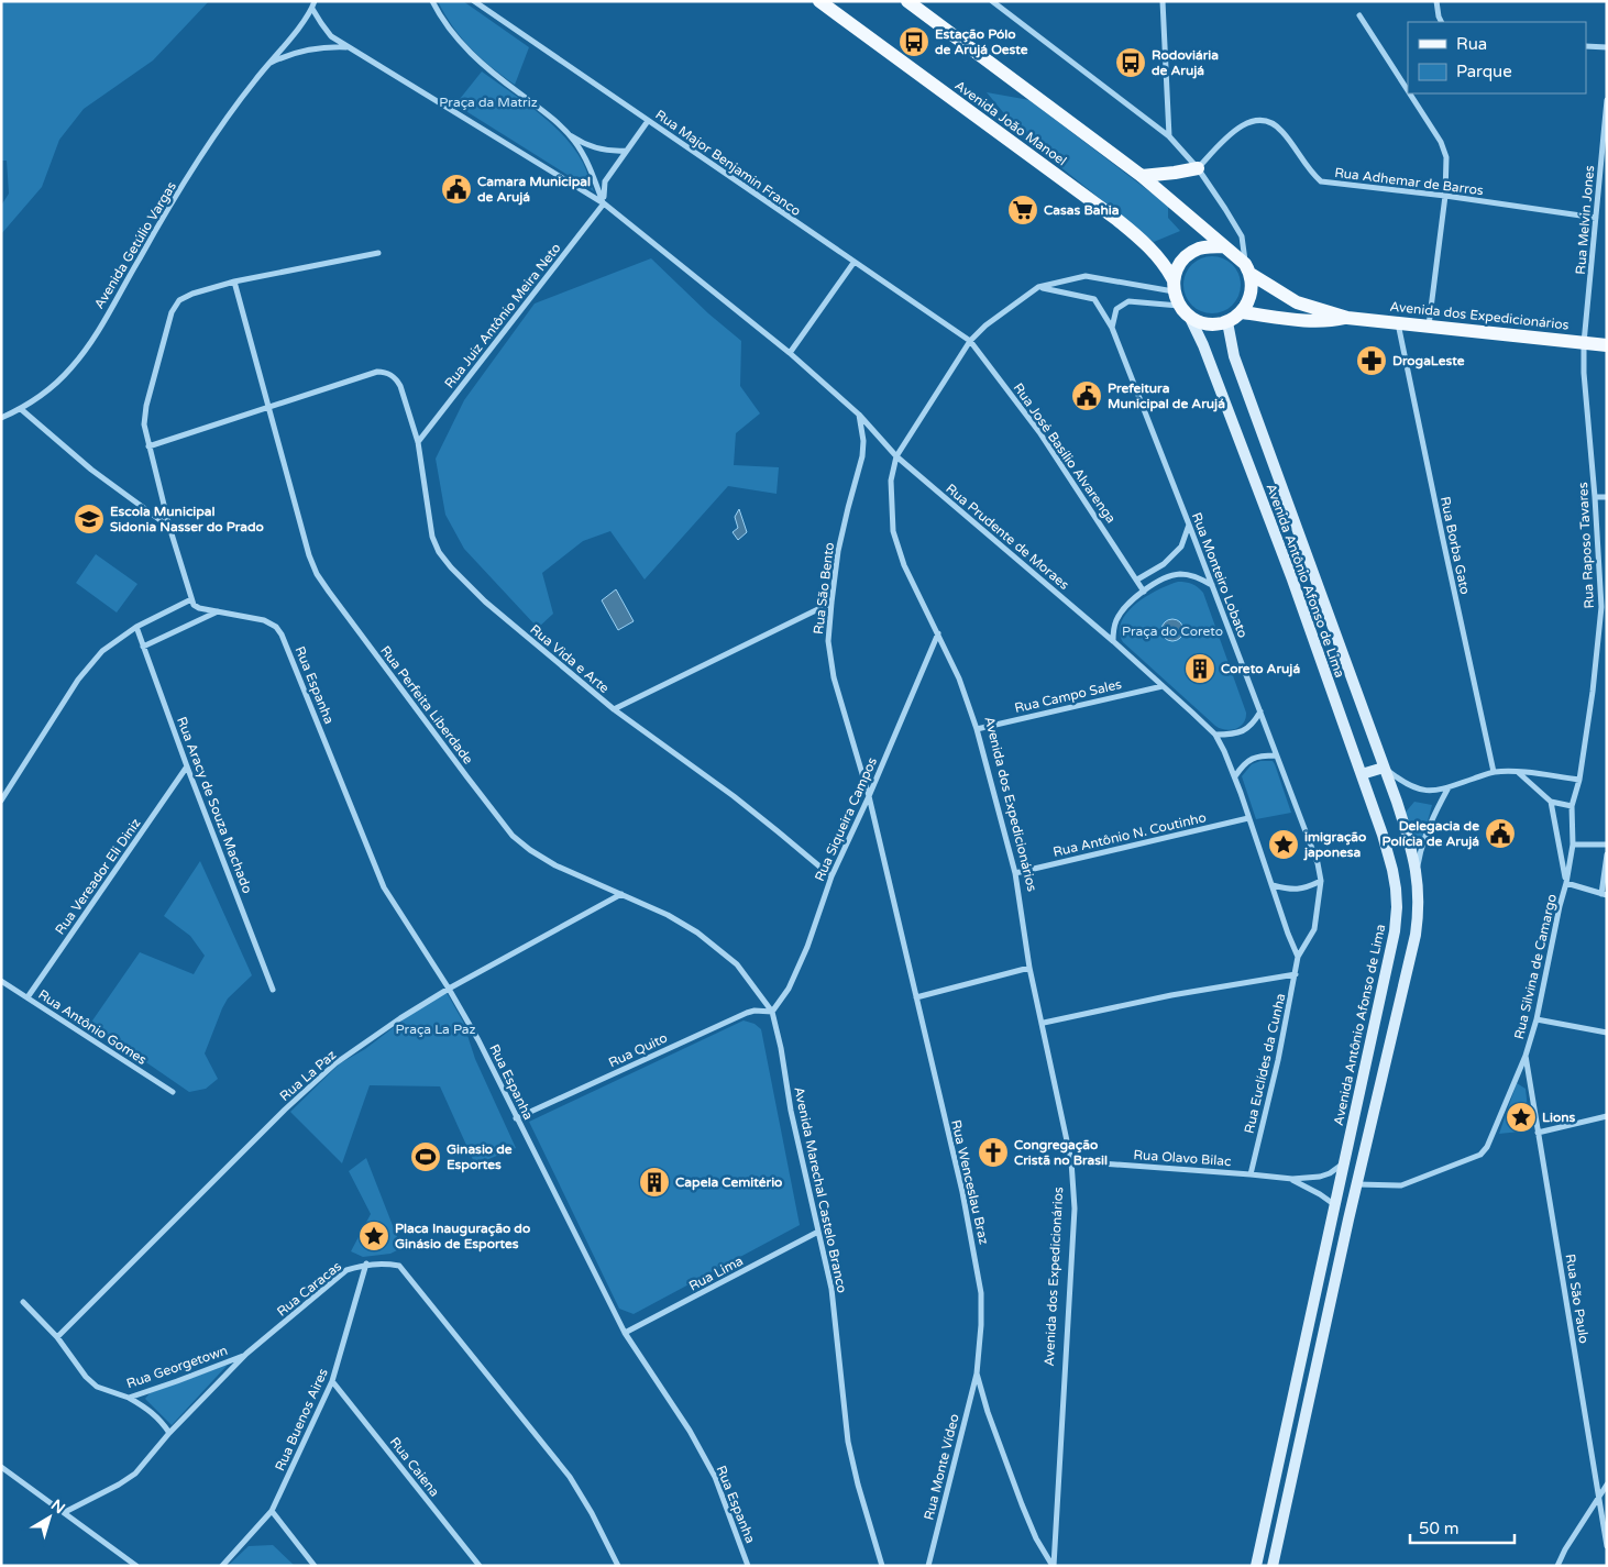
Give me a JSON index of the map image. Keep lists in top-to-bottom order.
{
  "streets": {
    "main road": ["Avenida João Manoel", "Avenida dos Expedicionários", "Avenida Antônio Afonso de Lima"],
    "street": [
      "Rua Major Benjamin Franco",
      "Rua Adhemar de Barros",
      "Rua Melvin Jones",
      "Avenida Getúlio Vargas",
      "Rua Juiz Antônio Meira Neto",
      "Rua José Basílio Alvarenga",
      "Rua Prudente de Moraes",
      "Rua Borba Gato",
      "Rua Raposo Tavares",
      "Rua Monteiro Lobato",
      "Rua São Bento",
      "Rua Vida e Arte",
      "Rua Espanha",
      "Rua Campo Sales",
      "Rua Perfeita Liberdade",
      "Rua Aracy de Souza Machado",
      "Rua Siqueira Campos",
      "Rua Antônio N. Coutinho",
      "Rua Vereador Eli Diniz",
      "Rua Silvina de Camargo",
      "Rua Antônio Gomes",
      "Rua Quito",
      "Rua Euclídes da Cunha",
      "Rua La Paz",
      "Rua Olavo Bilac",
      "Rua Wenceslau Braz",
      "Avenida Marechal Castelo Branco",
      "Rua Lima",
      "Rua Caracas",
      "Rua São Paulo",
      "Rua Georgetown",
      "Rua Buenos Aires",
      "Rua Caiena",
      "Rua Monte Vídeo"
    ]
  },
  "crossings": [
    ["Avenida João Manoel", "Avenida dos Expedicionários"],
    ["Avenida João Manoel", "Avenida Antônio Afonso de Lima"],
    ["Rua Major Benjamin Franco", "Avenida dos Expedicionários"],
    ["Rua Major Benjamin Franco", "Rua José Basílio Alvarenga"],
    ["Rua Adhemar de Barros", "Rua Melvin Jones"],
    ["Rua Melvin Jones", "Avenida dos Expedicionários"],
    ["Rua Melvin Jones", "Rua Raposo Tavares"],
    ["Avenida Getúlio Vargas", "Rua Prudente de Moraes"],
    ["Rua Juiz Antônio Meira Neto", "Rua Prudente de Moraes"],
    ["Rua Juiz Antônio Meira Neto", "Rua Vida e Arte"],
    ["Avenida dos Expedicionários", "Rua José Basílio Alvarenga"],
    ["Avenida dos Expedicionários", "Rua Prudente de Moraes"],
    ["Avenida dos Expedicionários", "Rua Borba Gato"],
    ["Avenida dos Expedicionários", "Rua Raposo Tavares"],
    ["Avenida dos Expedicionários", "Rua Monteiro Lobato"],
    ["Avenida dos Expedicionários", "Avenida Antônio Afonso de Lima"],
    ["Avenida dos Expedicionários", "Rua Campo Sales"],
    ["Avenida dos Expedicionários", "Rua Siqueira Campos"],
    ["Avenida dos Expedicionários", "Rua Antônio N. Coutinho"],
    ["Avenida dos Expedicionários", "Rua Olavo Bilac"],
    ["Avenida dos Expedicionários", "Rua Wenceslau Braz"],
    ["Rua Prudente de Moraes", "Rua Monteiro Lobato"],
    ["Rua Prudente de Moraes", "Rua São Bento"],
    ["Rua Prudente de Moraes", "Rua Campo Sales"],
    ["Rua Prudente de Moraes", "Rua Antônio N. Coutinho"],
    ["Rua Prudente de Moraes", "Rua Euclídes da Cunha"],
    ["Rua Raposo Tavares", "Rua Silvina de Camargo"],
    ["Rua Monteiro Lobato", "Rua Euclídes da Cunha"],
    ["Avenida Antônio Afonso de Lima", "Rua Olavo Bilac"],
    ["Rua São Bento", "Rua Siqueira Campos"],
    ["Rua São Bento", "Rua Wenceslau Braz"],
    ["Rua Vida e Arte", "Rua Perfeita Liberdade"],
    ["Rua Vida e Arte", "Rua Siqueira Campos"],
    ["Rua Espanha", "Rua Quito"],
    ["Rua Espanha", "Rua La Paz"],
    ["Rua Espanha", "Rua Lima"],
    ["Rua Perfeita Liberdade", "Rua Siqueira Campos"],
    ["Rua Perfeita Liberdade", "Rua Quito"],
    ["Rua Perfeita Liberdade", "Rua La Paz"],
    ["Rua Perfeita Liberdade", "Avenida Marechal Castelo Branco"],
    ["Rua Aracy de Souza Machado", "Rua Vereador Eli Diniz"],
    ["Rua Siqueira Campos", "Rua Quito"],
    ["Rua Siqueira Campos", "Rua Wenceslau Braz"],
    ["Rua Siqueira Campos", "Avenida Marechal Castelo Branco"],
    ["Rua Vereador Eli Diniz", "Rua Antônio Gomes"],
    ["Rua Silvina de Camargo", "Rua São Paulo"],
    ["Rua Quito", "Avenida Marechal Castelo Branco"],
    ["Rua Euclídes da Cunha", "Rua Olavo Bilac"],
    ["Rua La Paz", "Rua Georgetown"],
    ["Rua Wenceslau Braz", "Rua Monte Vídeo"],
    ["Avenida Marechal Castelo Branco", "Rua Lima"],
    ["Rua Caracas", "Rua Georgetown"],
    ["Rua Caracas", "Rua Buenos Aires"],
    ["Rua Buenos Aires", "Rua Caiena"]
  ],
  "parks": ["Praça da Matriz", "Praça do Coreto", "Praça La Paz"],
  "places": {
    "bus stop": ["Estação Pólo de Arujá Oeste", "Rodoviária de Arujá"],
    "public building": ["Camara Municipal de Arujá", "Prefeitura Municipal de Arujá", "Delegacia de Polícia de Arujá"],
    "supermarket": ["Casas Bahia"],
    "pharmacy": ["DrogaLeste"],
    "school or university": ["Escola Municipal Sidonia Nasser do Prado"],
    "building": ["Coreto Arujá", "Capela Cemitério"],
    "place": ["imigração japonesa", "Lions", "Placa Inauguração do Ginásio de Esportes"],
    "church": ["Congregação Cristã no Brasil"],
    "sports": ["Ginasio de Esportes"]
  },
  "legend": ["Rua", "Parque"],
  "scale_bar": "50 m",
  "north": "top right"
}
